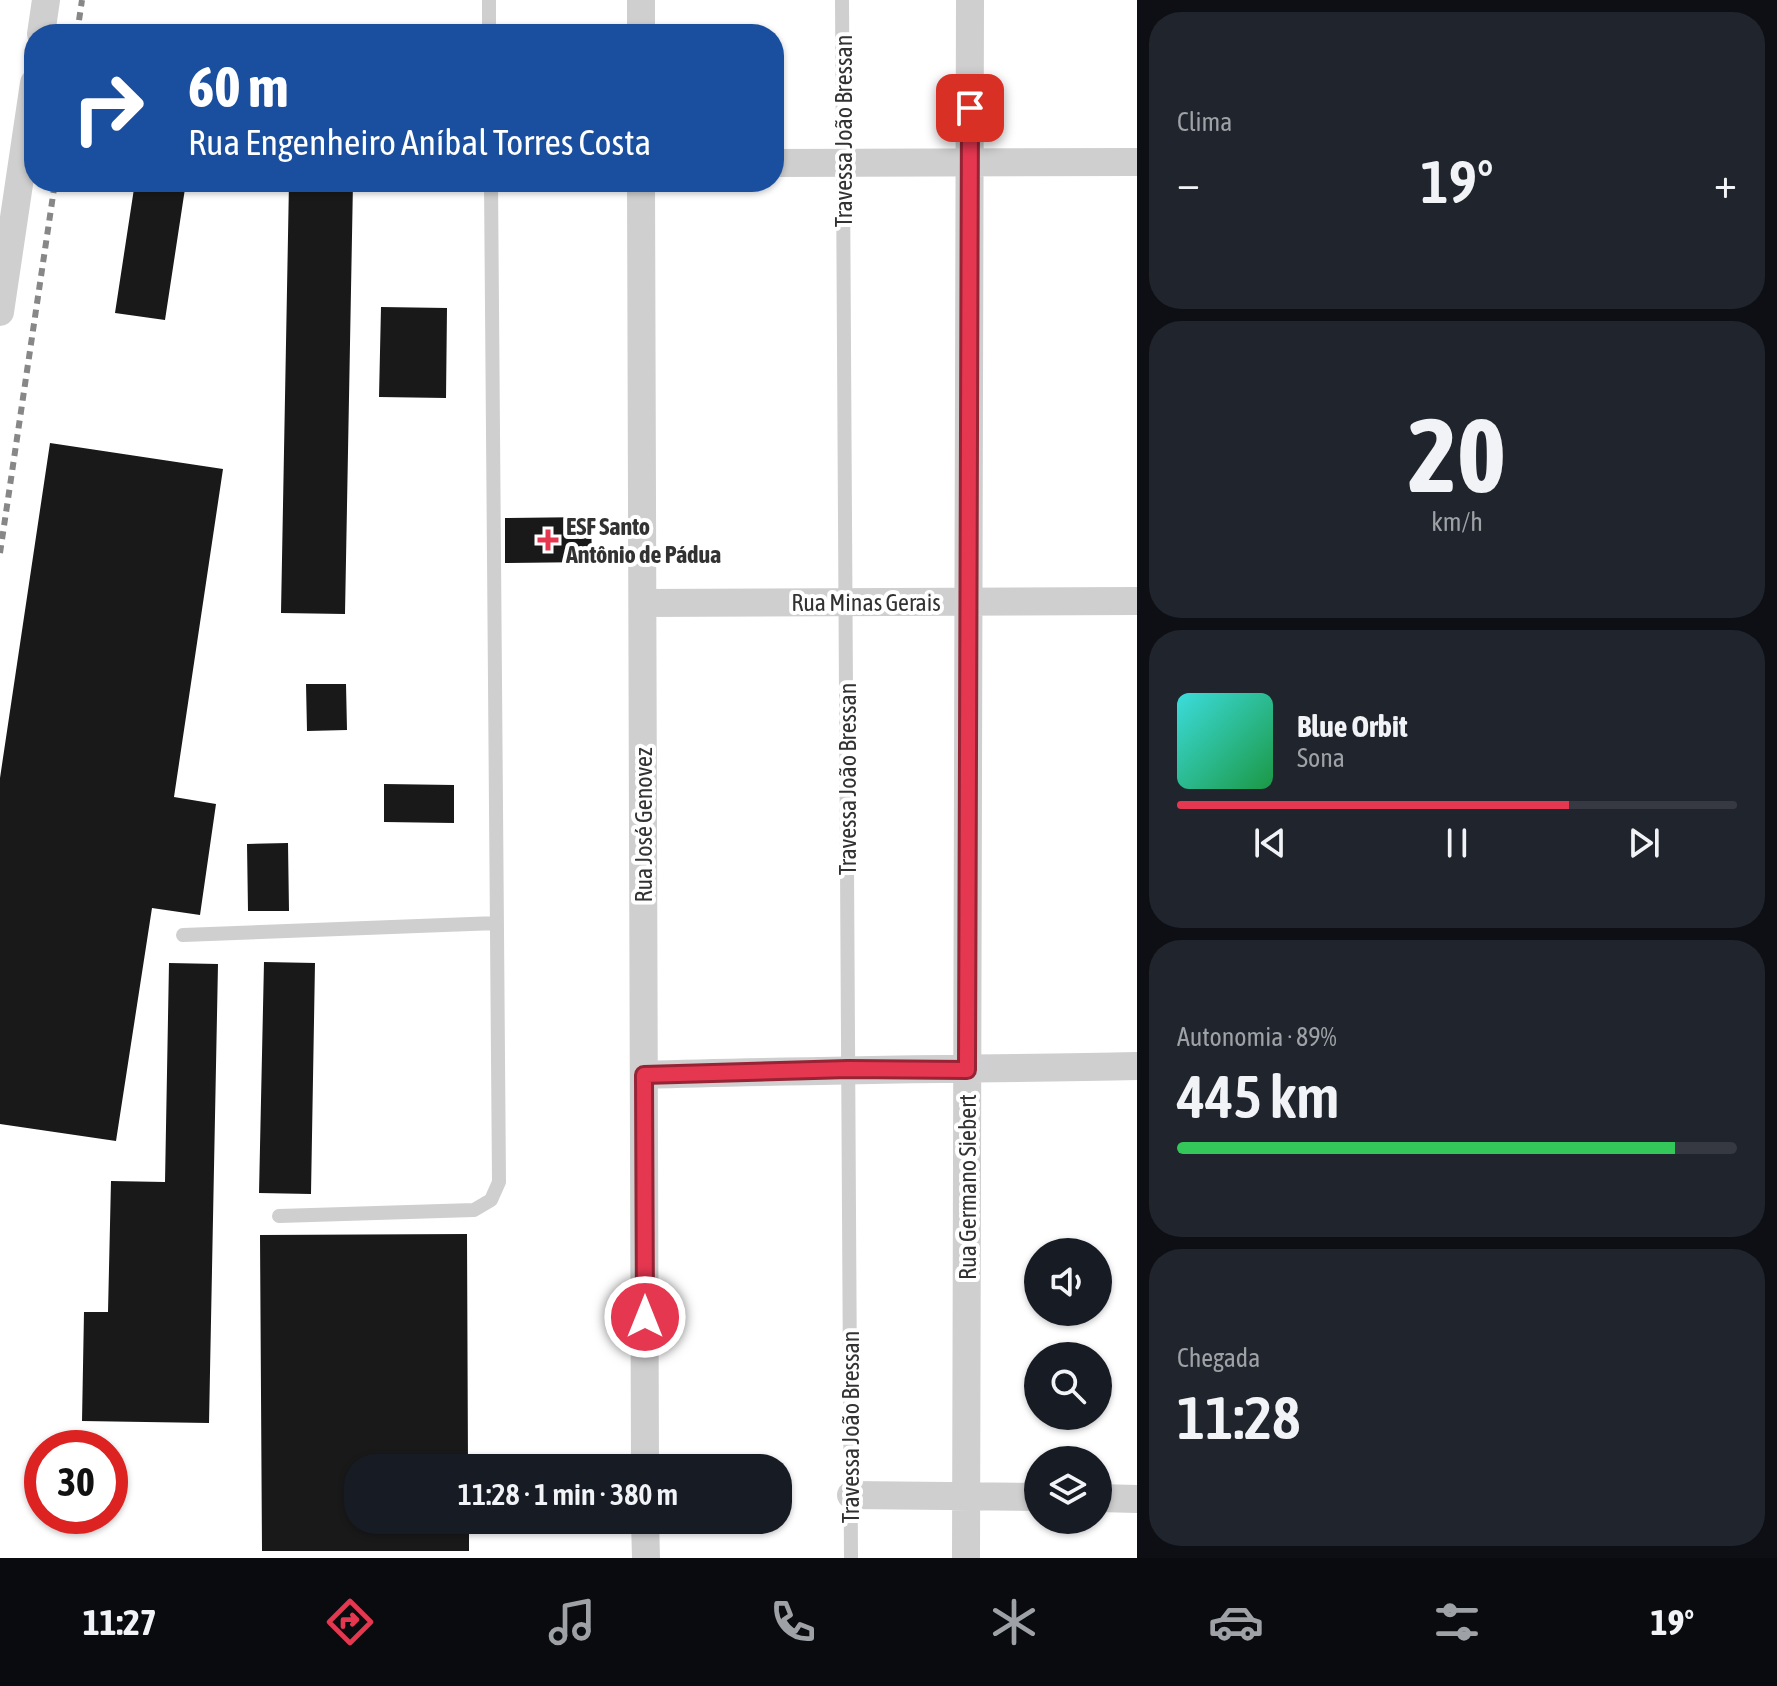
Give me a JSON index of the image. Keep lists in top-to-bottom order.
{
  "streets": {
    "street": ["Rua Minas Gerais", "Rua José Genovez", "Rua Germano Siebert"],
    "lane": ["Travessa João Bressan"]
  },
  "crossings": [
    ["Travessa João Bressan", "Rua Minas Gerais"],
    ["Rua Minas Gerais", "Rua José Genovez"],
    ["Rua Minas Gerais", "Rua Germano Siebert"]
  ],
  "places": {
    "health": ["ESF Santo Antônio de Pádua"]
  },
  "page": {
    "tile": [
      "Clima",
      ["20", "km/h"],
      ["Autonomia · 89%", "445 km"],
      ["Chegada", "11:28"]
    ],
    "turn": ["60 m", "Rua Engenheiro Aníbal Torres Costa"],
    "heat": ["−", "19°", "+"],
    "song": ["Blue Orbit", "Sona"],
    "limit": "30",
    "trip": "11:28 · 1 min · 380 m",
    "tabs": ["11:27", "19°"]
  }
}
